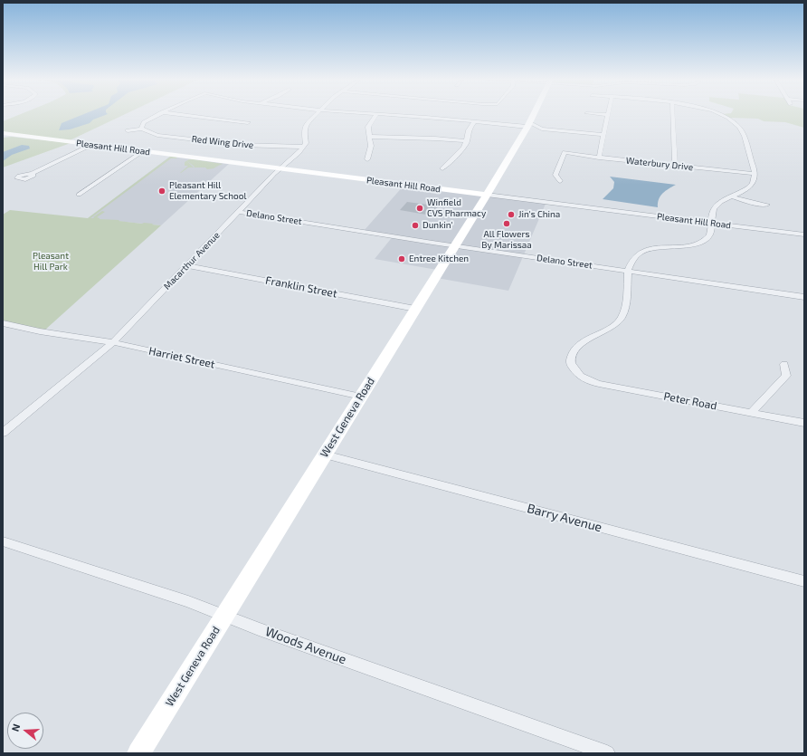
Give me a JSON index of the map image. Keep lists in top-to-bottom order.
{
  "streets": {
    "main road": ["Pleasant Hill Road", "West Geneva Road"],
    "street": [
      "Red Wing Drive",
      "Waterbury Drive",
      "Delano Street",
      "Macarthur Avenue",
      "Franklin Street",
      "Harriet Street",
      "Peter Road",
      "Barry Avenue",
      "Woods Avenue"
    ]
  },
  "crossings": [
    ["Red Wing Drive", "Macarthur Avenue"],
    ["Pleasant Hill Road", "Macarthur Avenue"],
    ["Pleasant Hill Road", "West Geneva Road"],
    ["Delano Street", "Macarthur Avenue"],
    ["Delano Street", "Peter Road"],
    ["Delano Street", "West Geneva Road"],
    ["Macarthur Avenue", "Franklin Street"],
    ["Macarthur Avenue", "Harriet Street"],
    ["Franklin Street", "West Geneva Road"],
    ["Harriet Street", "West Geneva Road"],
    ["West Geneva Road", "Barry Avenue"],
    ["West Geneva Road", "Woods Avenue"]
  ],
  "parks": ["Pleasant Hill Park"],
  "places": [
    "Pleasant Hill Elementary School",
    "Winfield CVS Pharmacy",
    "Jin's China",
    "All Flowers By Marissaa",
    "Dunkin'",
    "Entree Kitchen"
  ],
  "north": "left"
}
